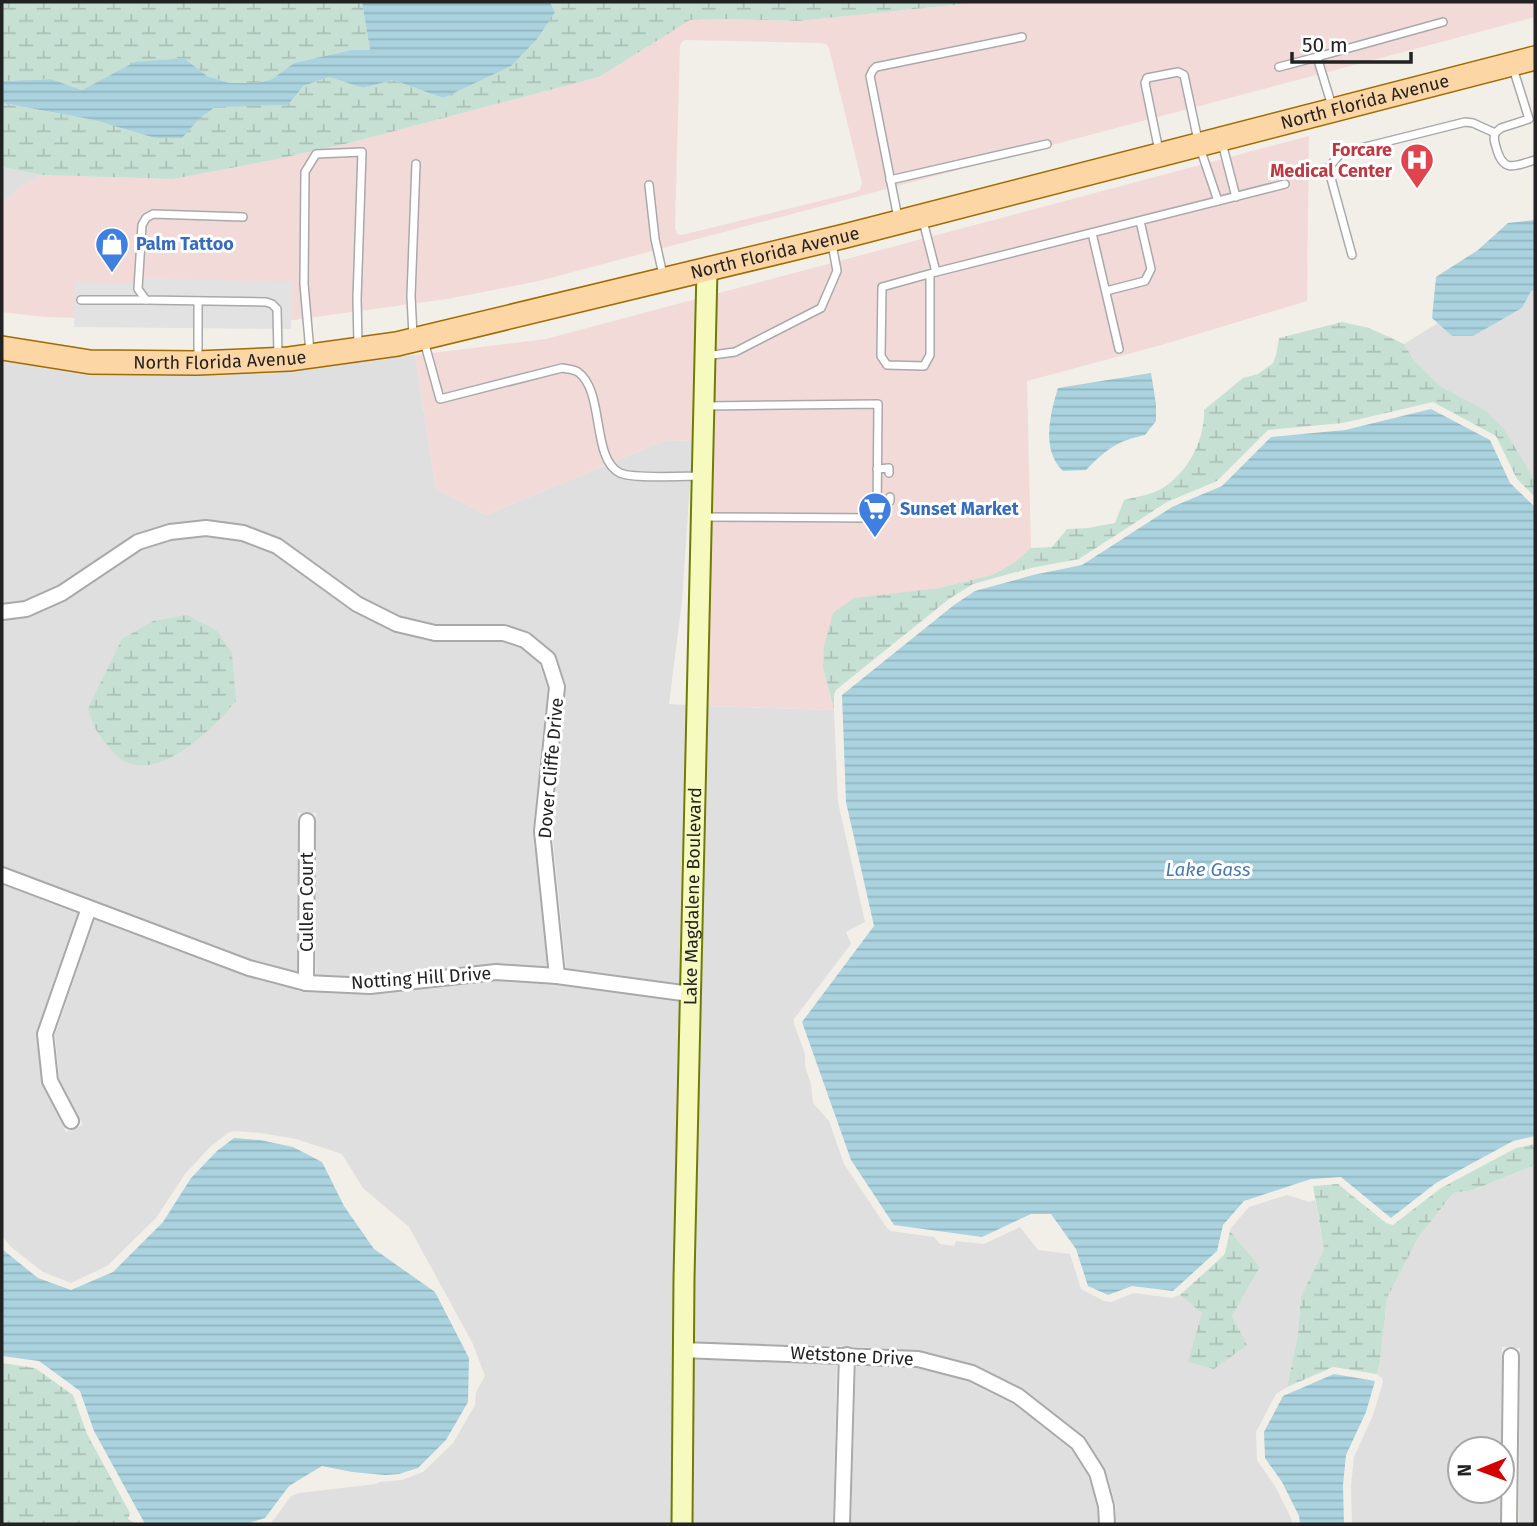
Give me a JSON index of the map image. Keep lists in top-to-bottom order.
{
  "streets": {
    "main road": ["North Florida Avenue"],
    "street": [
      "Dover Cliffe Drive",
      "Lake Magdalene Boulevard",
      "Cullen Court",
      "Notting Hill Drive",
      "Wetstone Drive"
    ]
  },
  "crossings": [
    ["North Florida Avenue", "Lake Magdalene Boulevard"],
    ["Dover Cliffe Drive", "Notting Hill Drive"],
    ["Lake Magdalene Boulevard", "Notting Hill Drive"],
    ["Lake Magdalene Boulevard", "Wetstone Drive"],
    ["Cullen Court", "Notting Hill Drive"]
  ],
  "water": ["Lake Gass"],
  "places": {
    "hospital": ["Forcare Medical Center"],
    "shop": ["Palm Tattoo"],
    "supermarket": ["Sunset Market"]
  },
  "scale_bar": "50 m",
  "north": "left"
}
